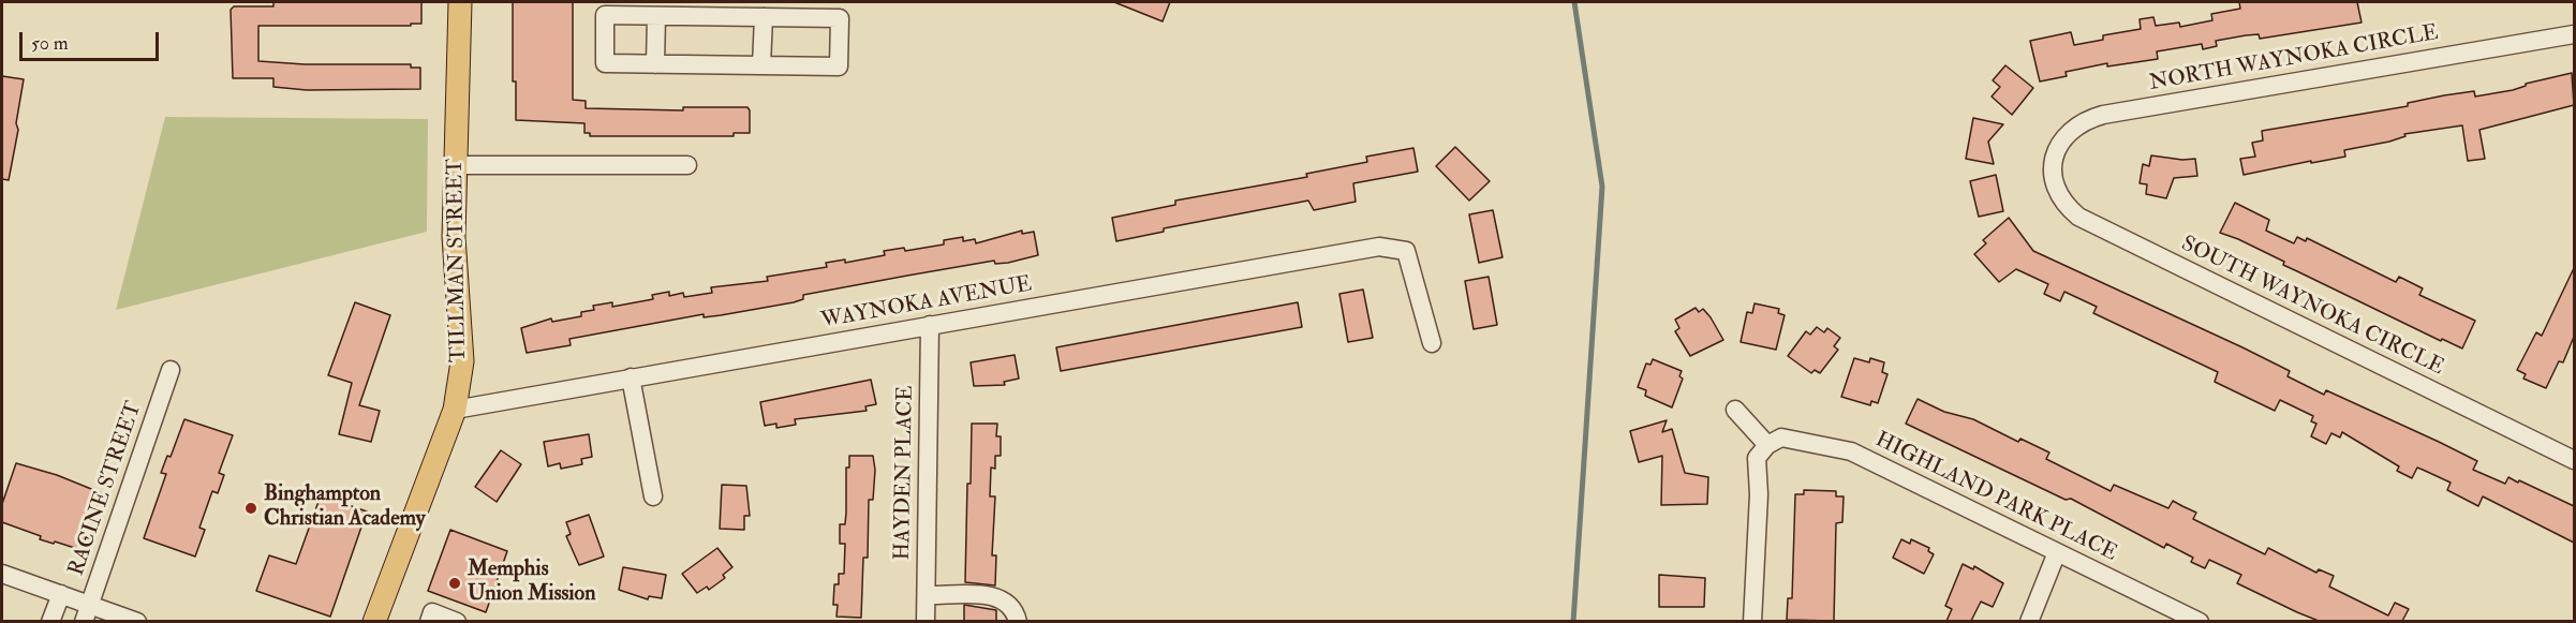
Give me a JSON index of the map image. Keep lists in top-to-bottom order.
{
  "streets": {
    "main road": ["TILLMAN STREET"],
    "street": [
      "NORTH WAYNOKA CIRCLE",
      "WAYNOKA AVENUE",
      "SOUTH WAYNOKA CIRCLE",
      "HAYDEN PLACE",
      "RACINE STREET",
      "HIGHLAND PARK PLACE"
    ]
  },
  "crossings": [
    ["NORTH WAYNOKA CIRCLE", "SOUTH WAYNOKA CIRCLE"],
    ["TILLMAN STREET", "WAYNOKA AVENUE"],
    ["WAYNOKA AVENUE", "HAYDEN PLACE"]
  ],
  "places": ["Binghampton Christian Academy", "Memphis Union Mission"],
  "scale_bar": "50 m"
}
